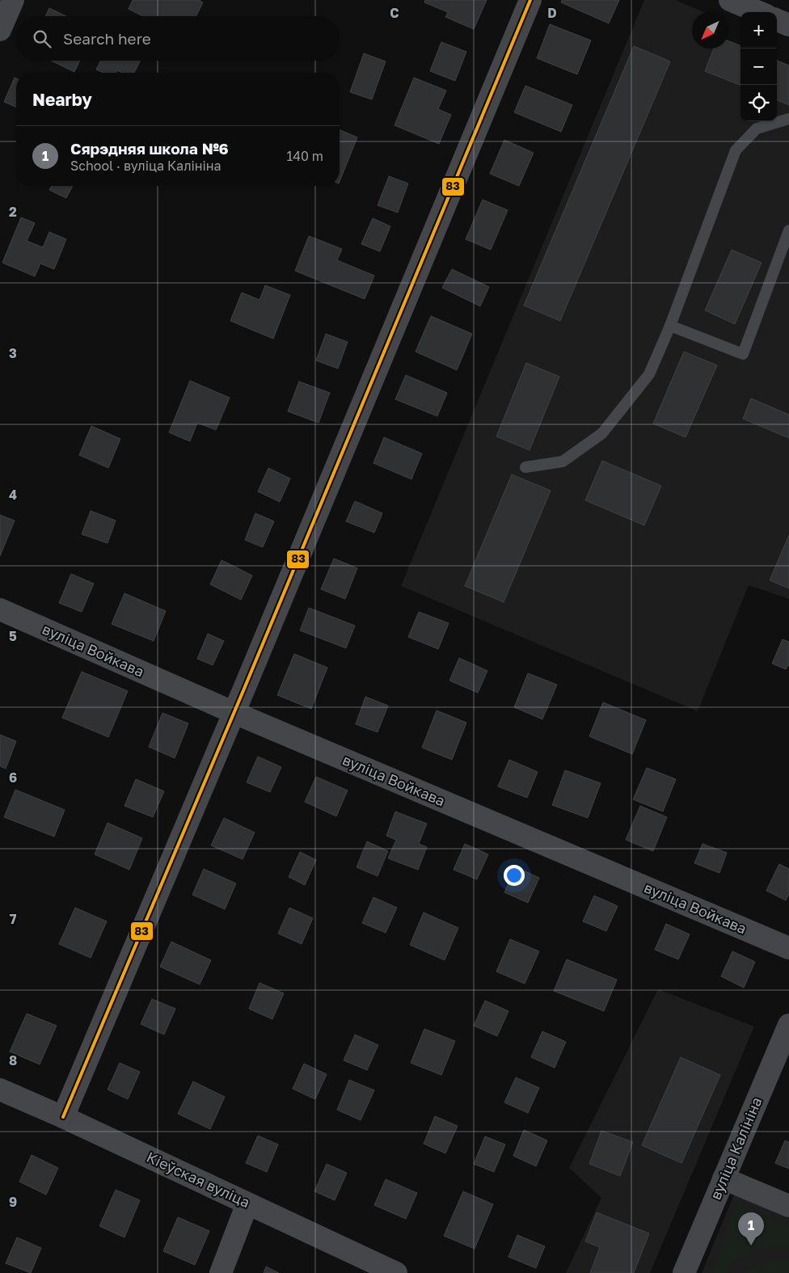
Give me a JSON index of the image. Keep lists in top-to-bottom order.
{
  "streets": {
    "street": ["вуліца Войкава", "вуліца Калініна", "Кіеўская вуліца"]
  },
  "lines": ["transit line 83"],
  "north": "bottom left",
  "page": {
    "map_buttons": ["+", "−"],
    "search": "Search here",
    "heading": "Nearby",
    "list": [
      {
        "mark": "1",
        "name": "Сярэдняя школа №6",
        "note": "School · вуліца Калініна",
        "value": "140 m"
      }
    ],
    "pins": "1"
  },
  "grid": {
    "columns": ["C", "D"],
    "rows": [
      "2",
      "3",
      "4",
      "5",
      "6",
      "7",
      "8",
      "9"
    ]
  }
}
